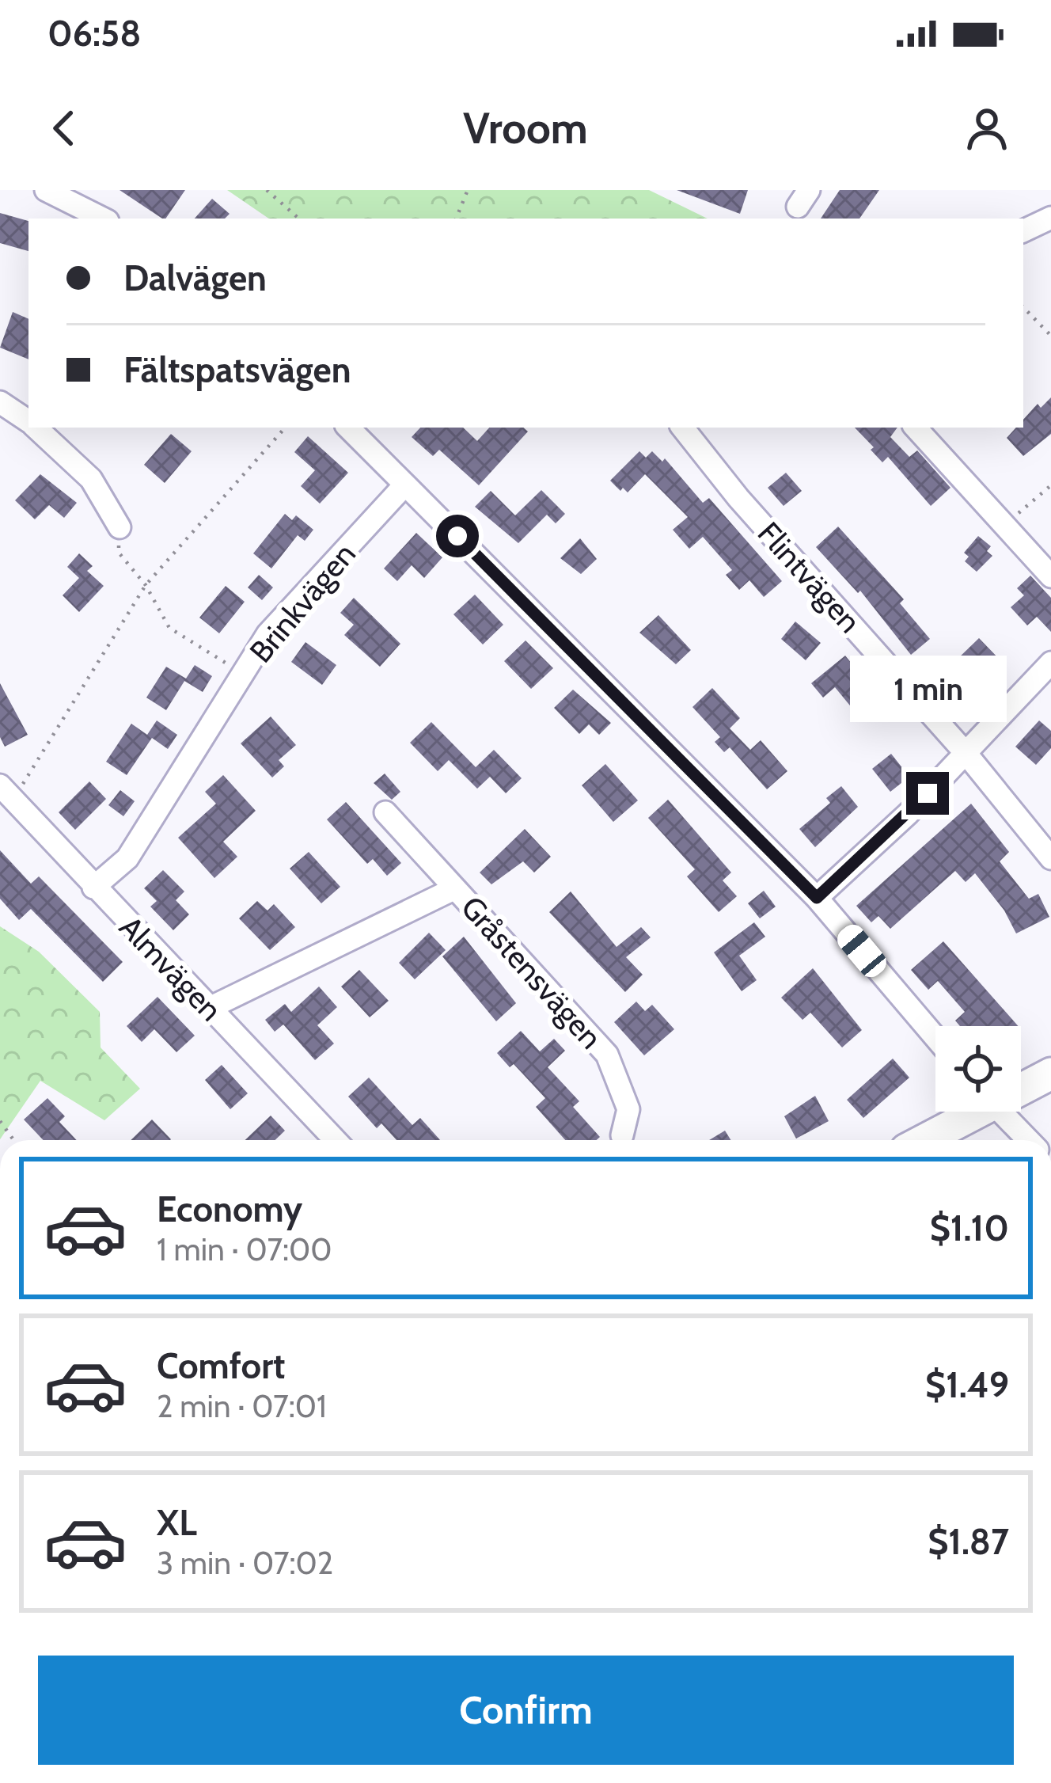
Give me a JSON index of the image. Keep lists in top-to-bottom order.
{
  "streets": {
    "street": [
      "Flintvägen",
      "Brinkvägen",
      "Almvägen",
      "Gråstensvägen"
    ]
  },
  "crossings": [
    ["Brinkvägen", "Almvägen"],
    ["Almvägen", "Gråstensvägen"]
  ],
  "page": {
    "status": "06:58",
    "header": "Vroom",
    "banner": ["Dalvägen", "Fältspatsvägen"],
    "bubble": "1 min",
    "list": [
      {
        "name": "Economy",
        "note": "1 min · 07:00",
        "value": "$1.10"
      },
      {
        "name": "Comfort",
        "note": "2 min · 07:01",
        "value": "$1.49"
      },
      {
        "name": "XL",
        "note": "3 min · 07:02",
        "value": "$1.87"
      }
    ],
    "buttons": "Confirm"
  }
}
